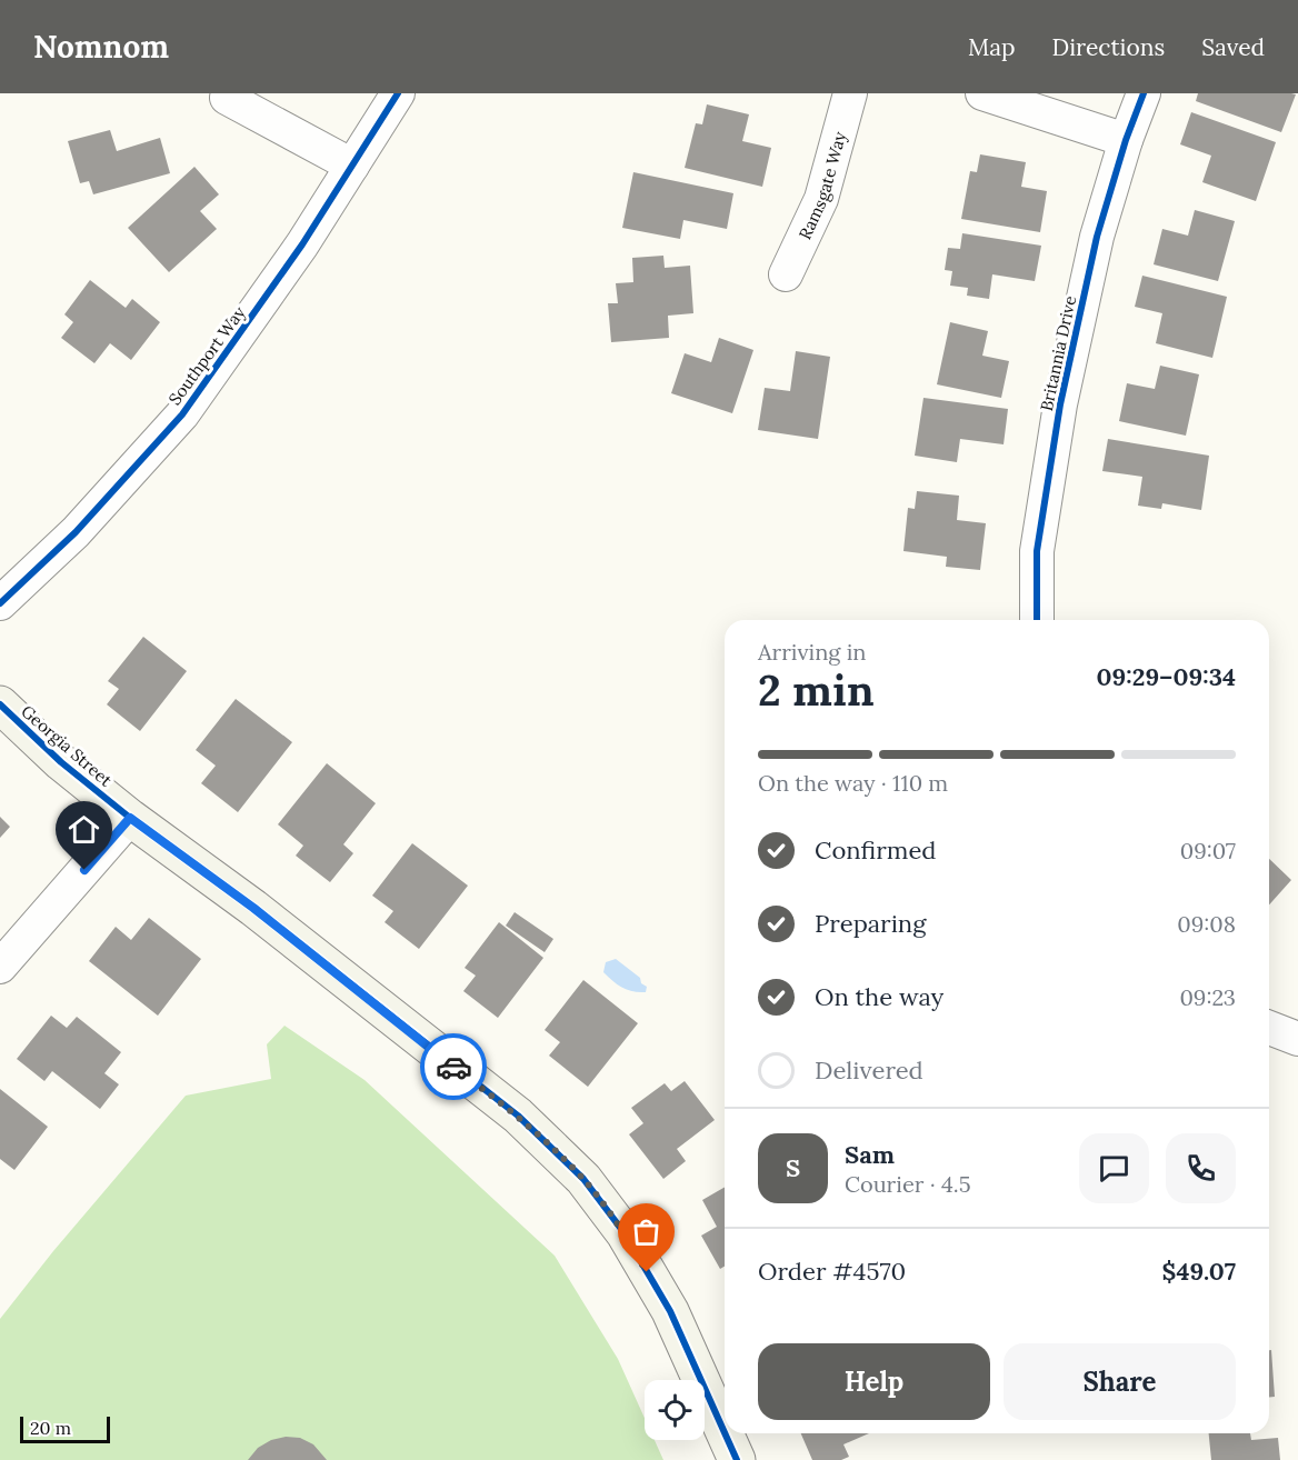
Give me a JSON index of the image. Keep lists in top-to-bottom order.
{
  "streets": {
    "street": [
      "Ramsgate Way",
      "Britannia Drive",
      "Southport Way",
      "Georgia Street"
    ]
  },
  "scale_bar": "20 m",
  "page": {
    "header": "Nomnom",
    "nav": ["Map", "Directions", "Saved"],
    "heading": ["2 min", "Arriving in", "09:29–09:34"],
    "panel": [
      "Sam",
      "Courier · 4.5",
      "Order #4570",
      "$49.07"
    ],
    "bar": "On the way · 110 m",
    "list": [
      ["Confirmed", "09:07"],
      ["Preparing", "09:08"],
      ["On the way", "09:23"],
      "Delivered"
    ],
    "round": "S",
    "buttons": ["Help", "Share"],
    "scale": "20 m"
  }
}
